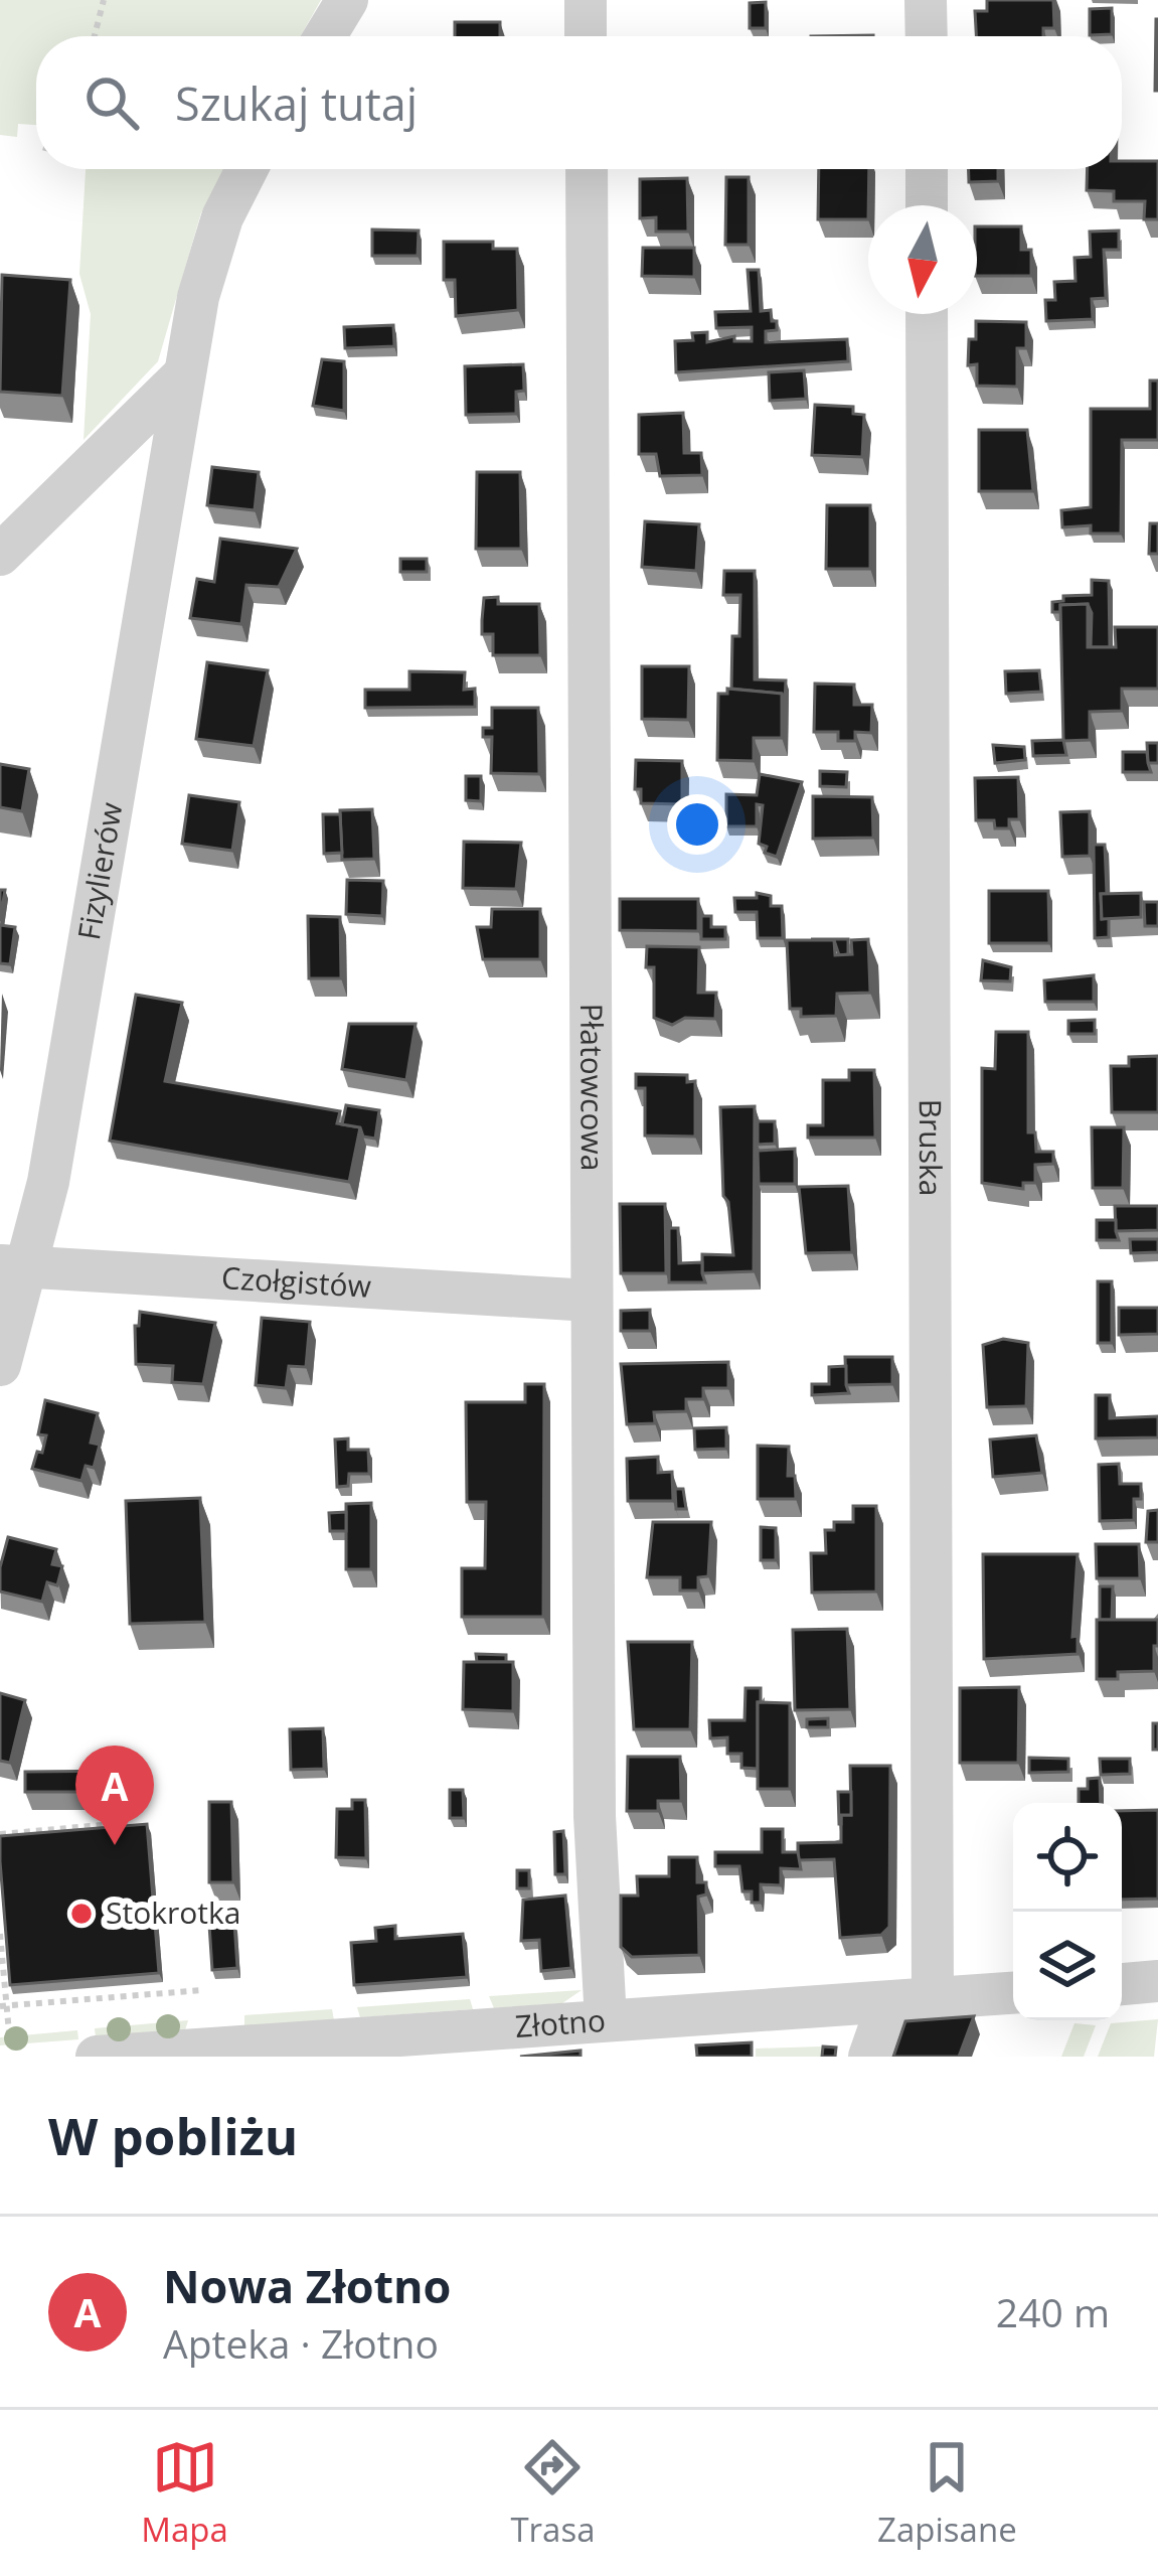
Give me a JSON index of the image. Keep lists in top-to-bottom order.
{
  "streets": {
    "street": [
      "Fizylierów",
      "Płatowcowa",
      "Bruska",
      "Czołgistów",
      "Złotno"
    ]
  },
  "crossings": [
    ["Fizylierów", "Czołgistów"],
    ["Płatowcowa", "Czołgistów"],
    ["Płatowcowa", "Złotno"],
    ["Bruska", "Złotno"]
  ],
  "places": ["Stokrotka"],
  "north": "bottom",
  "page": {
    "search": "Szukaj tutaj",
    "pins": "A",
    "heading": "W pobliżu",
    "list": [
      {
        "mark": "A",
        "name": "Nowa Złotno",
        "note": "Apteka · Złotno",
        "value": "240 m"
      }
    ],
    "nav": ["Mapa", "Trasa", "Zapisane"]
  }
}
